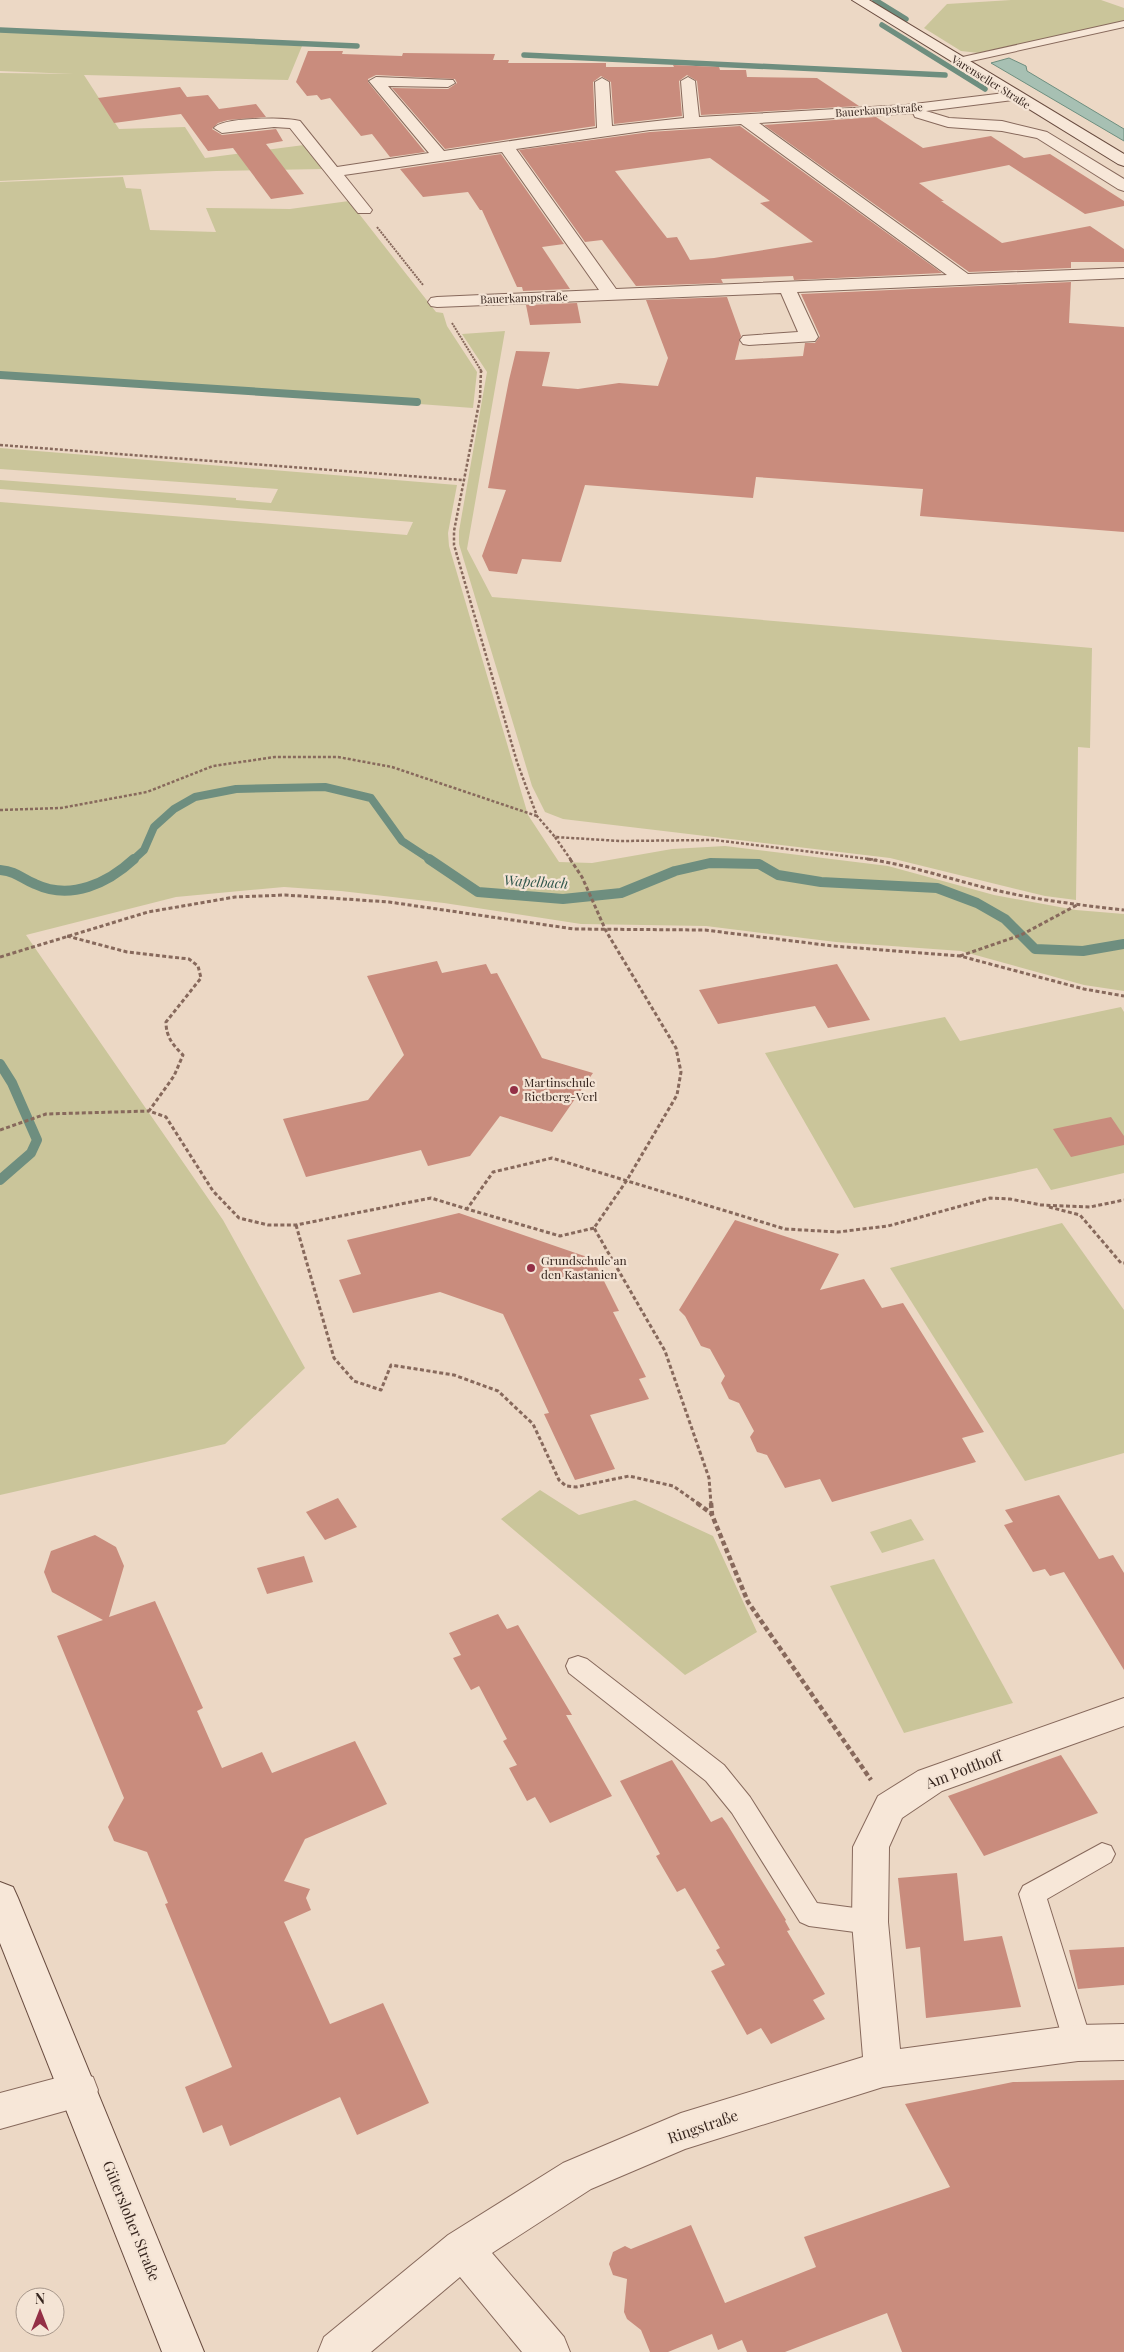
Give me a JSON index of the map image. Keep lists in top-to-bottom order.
{
  "streets": {
    "street": [
      "Varenseller Straße",
      "Bauerkampstraße",
      "Am Potthoff",
      "Ringstraße",
      "Gütersloher Straße"
    ]
  },
  "crossings": [
    ["Varenseller Straße", "Bauerkampstraße"]
  ],
  "water": ["Wapelbach"],
  "places": ["Martinschule Rietberg-Verl", "Grundschule an den Kastanien"],
  "north": "top"
}
